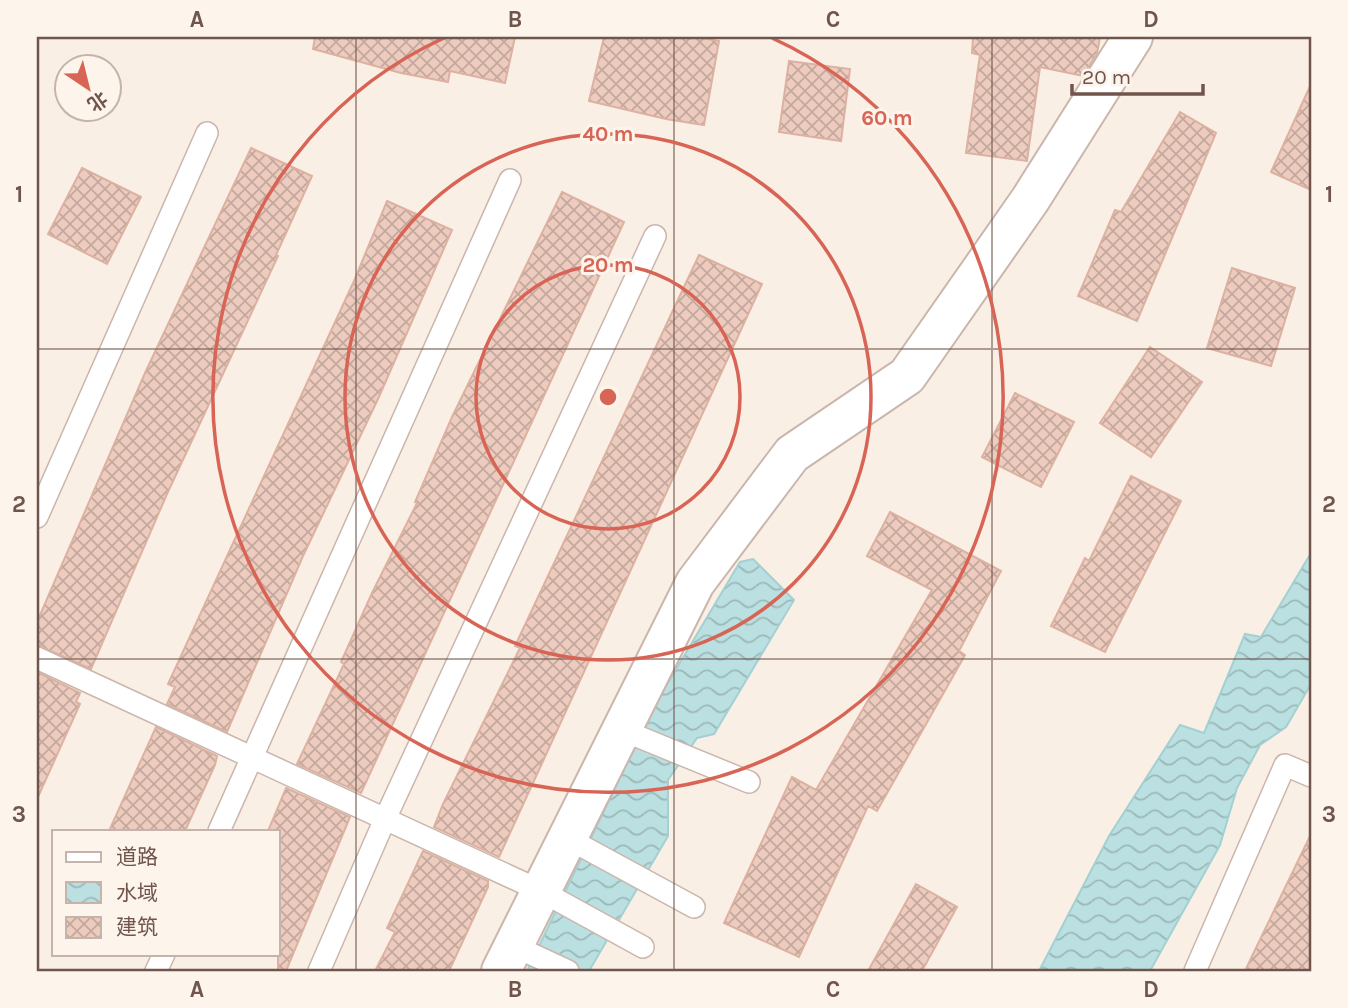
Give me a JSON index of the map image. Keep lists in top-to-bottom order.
{
  "legend": ["道路", "水域", "建筑"],
  "scale_bar": "20 m",
  "north": "bottom right",
  "grid": {
    "columns": [
      "A",
      "B",
      "C",
      "D"
    ],
    "rows": ["1", "2", "3"]
  },
  "rings": ["60 m", "40 m", "20 m"]
}
